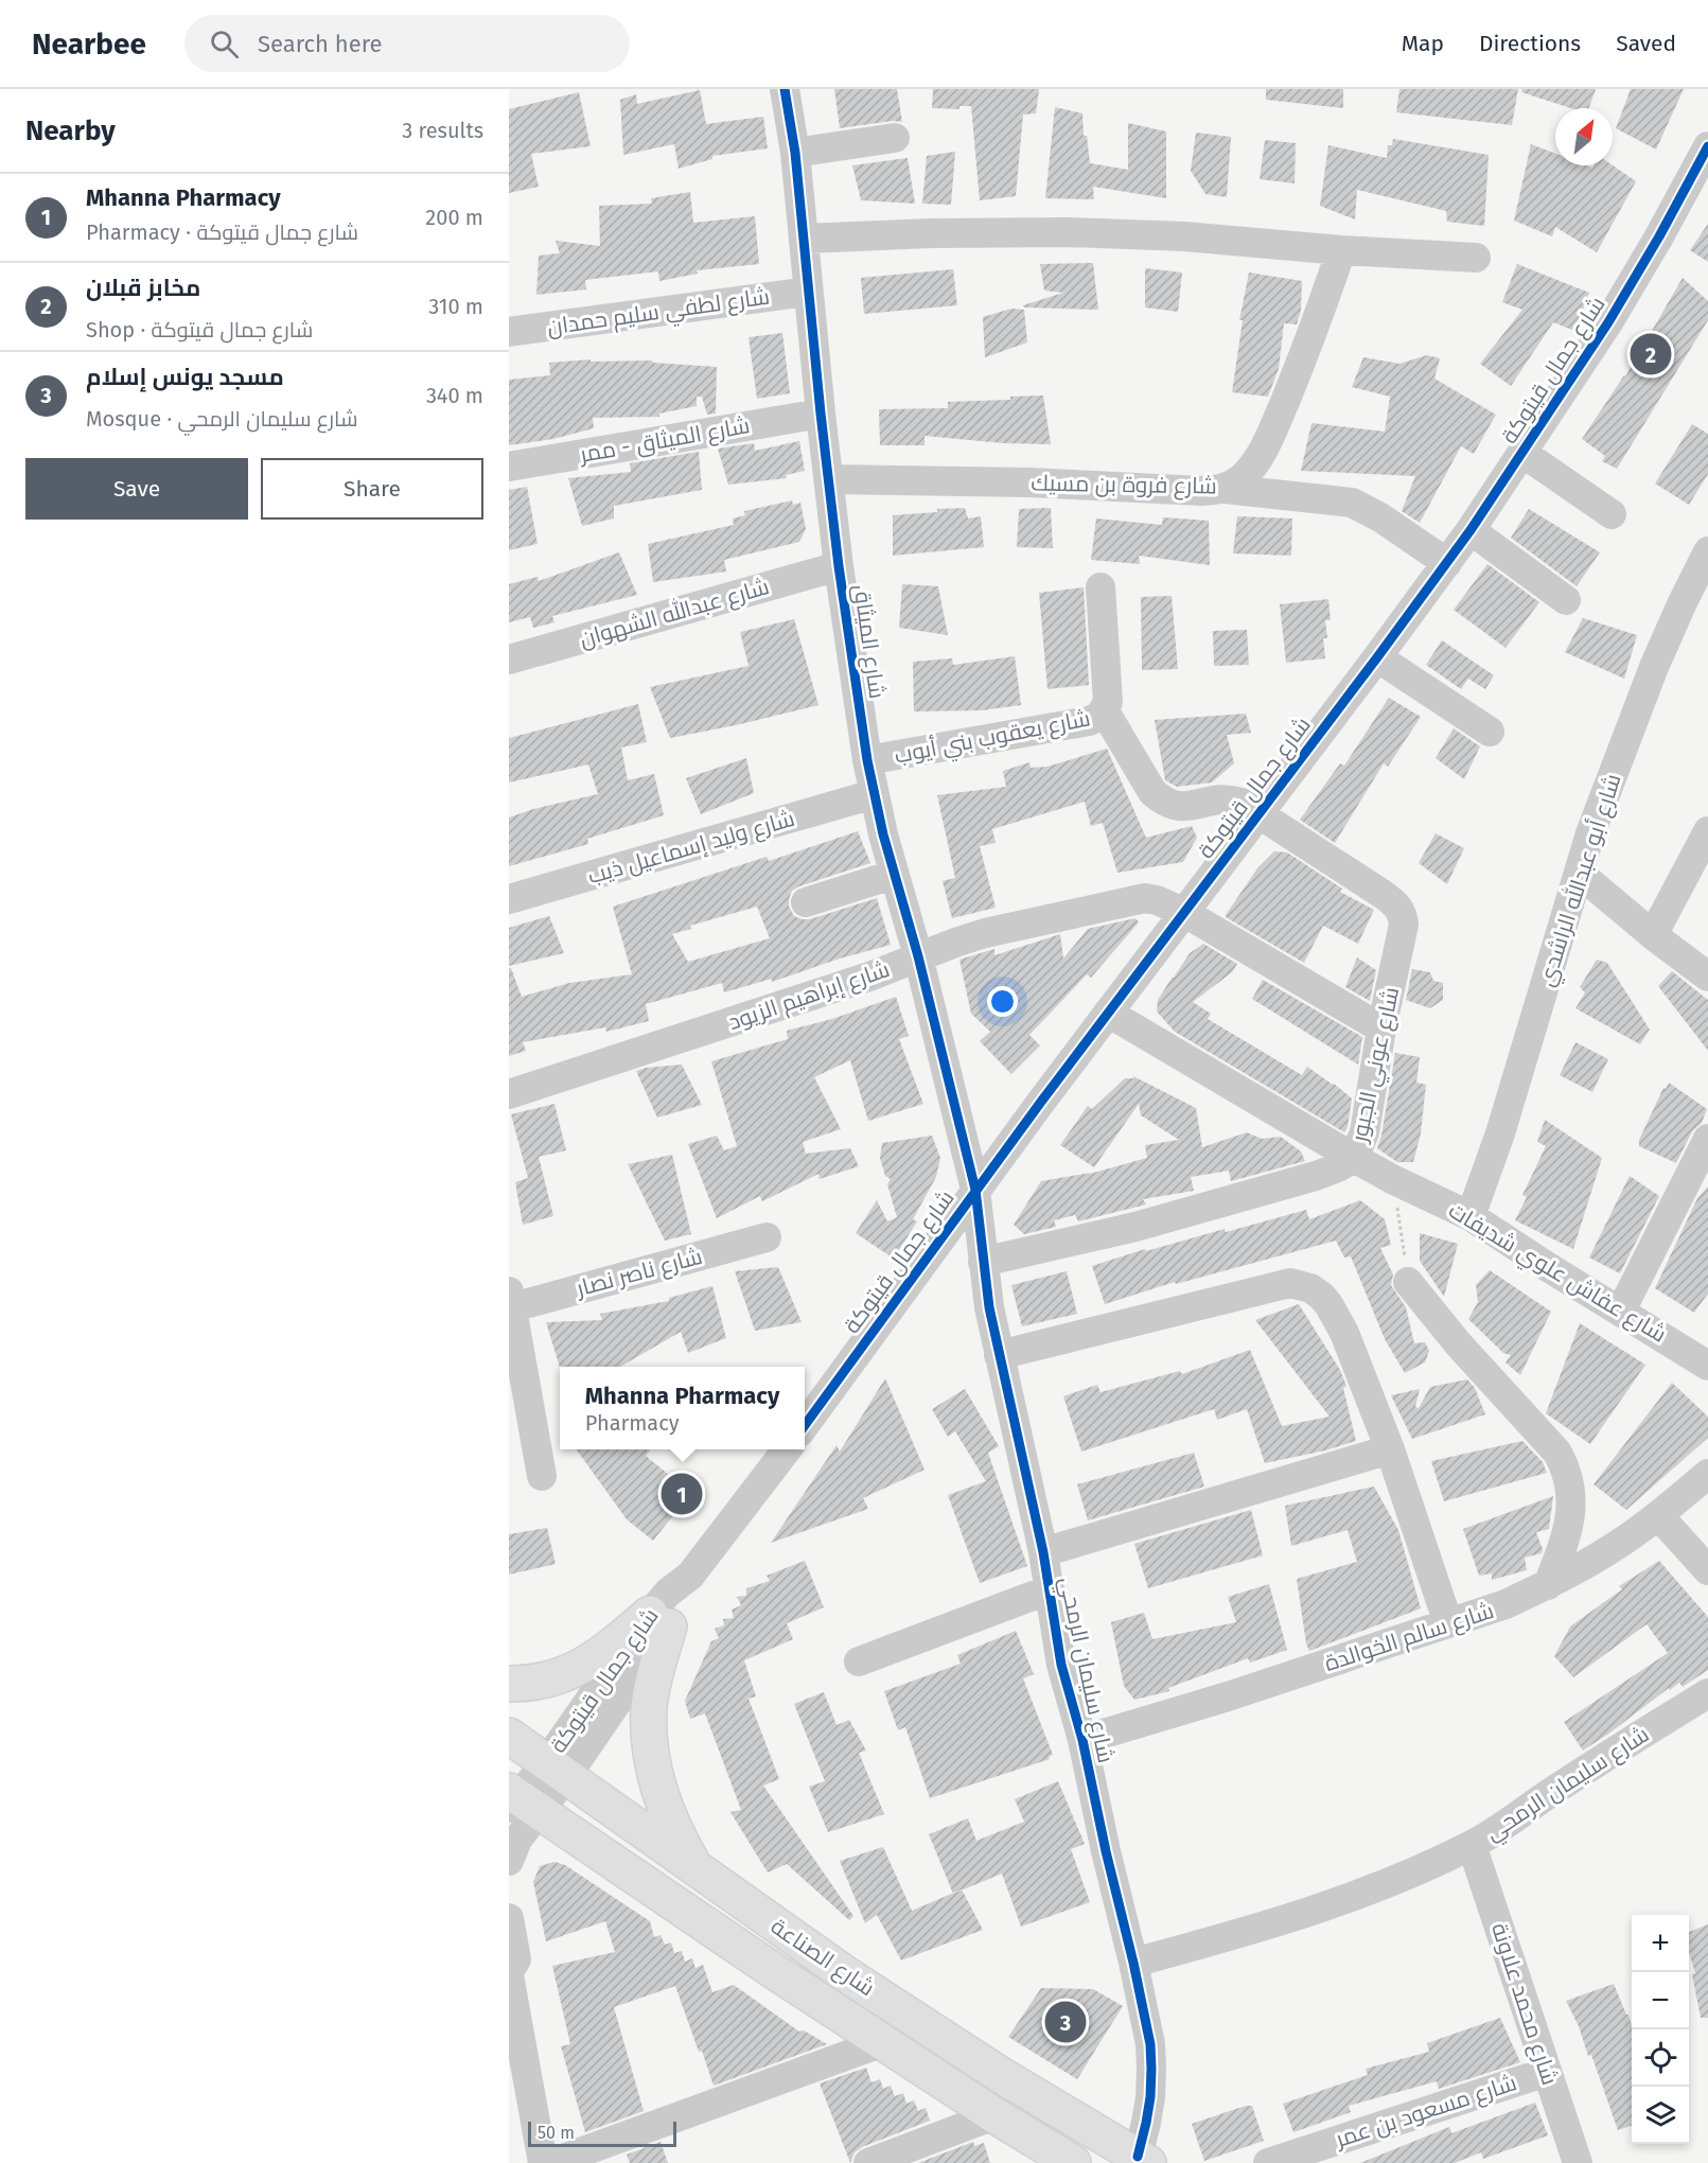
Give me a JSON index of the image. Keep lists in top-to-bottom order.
{
  "streets": {
    "main road": ["شارع الصناعة"],
    "street": [
      "شارع لطفي سليم حمدان",
      "شارع جمال قيتوكة",
      "شارع الميثاق - ممر",
      "شارع فروة بن مسيك",
      "شارع عبدالله الشهوان",
      "شارع الميثاق",
      "شارع يعقوب بني أيوب",
      "شارع وليد إسماعيل ذيب",
      "شارع أبو عبدالله الراشدي",
      "شارع إبراهيم الزيود",
      "شارع عوني الجبور",
      "شارع ناصر نصار",
      "شارع عفاش علوي شديفات",
      "شارع سالم الخوالدة",
      "شارع سليمان الرمحي",
      "شارع محمد علاونة",
      "شارع مسعود بن عمر"
    ]
  },
  "crossings": [
    ["شارع لطفي سليم حمدان", "شارع الميثاق"],
    ["شارع جمال قيتوكة", "شارع الميثاق"],
    ["شارع جمال قيتوكة", "شارع إبراهيم الزيود"],
    ["شارع جمال قيتوكة", "شارع عوني الجبور"],
    ["شارع جمال قيتوكة", "شارع عفاش علوي شديفات"],
    ["شارع جمال قيتوكة", "شارع سليمان الرمحي"],
    ["شارع جمال قيتوكة", "شارع الصناعة"],
    ["شارع الميثاق - ممر", "شارع الميثاق"],
    ["شارع فروة بن مسيك", "شارع الميثاق"],
    ["شارع عبدالله الشهوان", "شارع الميثاق"],
    ["شارع الميثاق", "شارع يعقوب بني أيوب"],
    ["شارع الميثاق", "شارع وليد إسماعيل ذيب"],
    ["شارع الميثاق", "شارع إبراهيم الزيود"],
    ["شارع الميثاق", "شارع سليمان الرمحي"],
    ["شارع أبو عبدالله الراشدي", "شارع عفاش علوي شديفات"],
    ["شارع إبراهيم الزيود", "شارع عوني الجبور"],
    ["شارع عوني الجبور", "شارع عفاش علوي شديفات"],
    ["شارع عوني الجبور", "شارع سليمان الرمحي"],
    ["شارع سالم الخوالدة", "شارع سليمان الرمحي"],
    ["شارع سليمان الرمحي", "شارع الصناعة"],
    ["شارع سليمان الرمحي", "شارع محمد علاونة"],
    ["شارع محمد علاونة", "شارع مسعود بن عمر"]
  ],
  "scale_bar": "50 m",
  "north": "top right",
  "page": {
    "header": "Nearbee",
    "search": "Search here",
    "nav": ["Map", "Directions", "Saved"],
    "heading": ["Nearby", "3 results"],
    "list": [
      {
        "mark": "1",
        "name": "Mhanna Pharmacy",
        "note": "Pharmacy · شارع جمال قيتوكة",
        "value": "200 m"
      },
      {
        "mark": "2",
        "name": "مخابز قبلان",
        "note": "Shop · شارع جمال قيتوكة",
        "value": "310 m"
      },
      {
        "mark": "3",
        "name": "مسجد يونس إسلام",
        "note": "Mosque · شارع سليمان الرمحي",
        "value": "340 m"
      }
    ],
    "pins": ["2", "1", "3"],
    "buttons": ["Save", "Share"],
    "popup": ["Mhanna Pharmacy", "Pharmacy"],
    "map_buttons": ["+", "−"],
    "scale": "50 m"
  }
}
